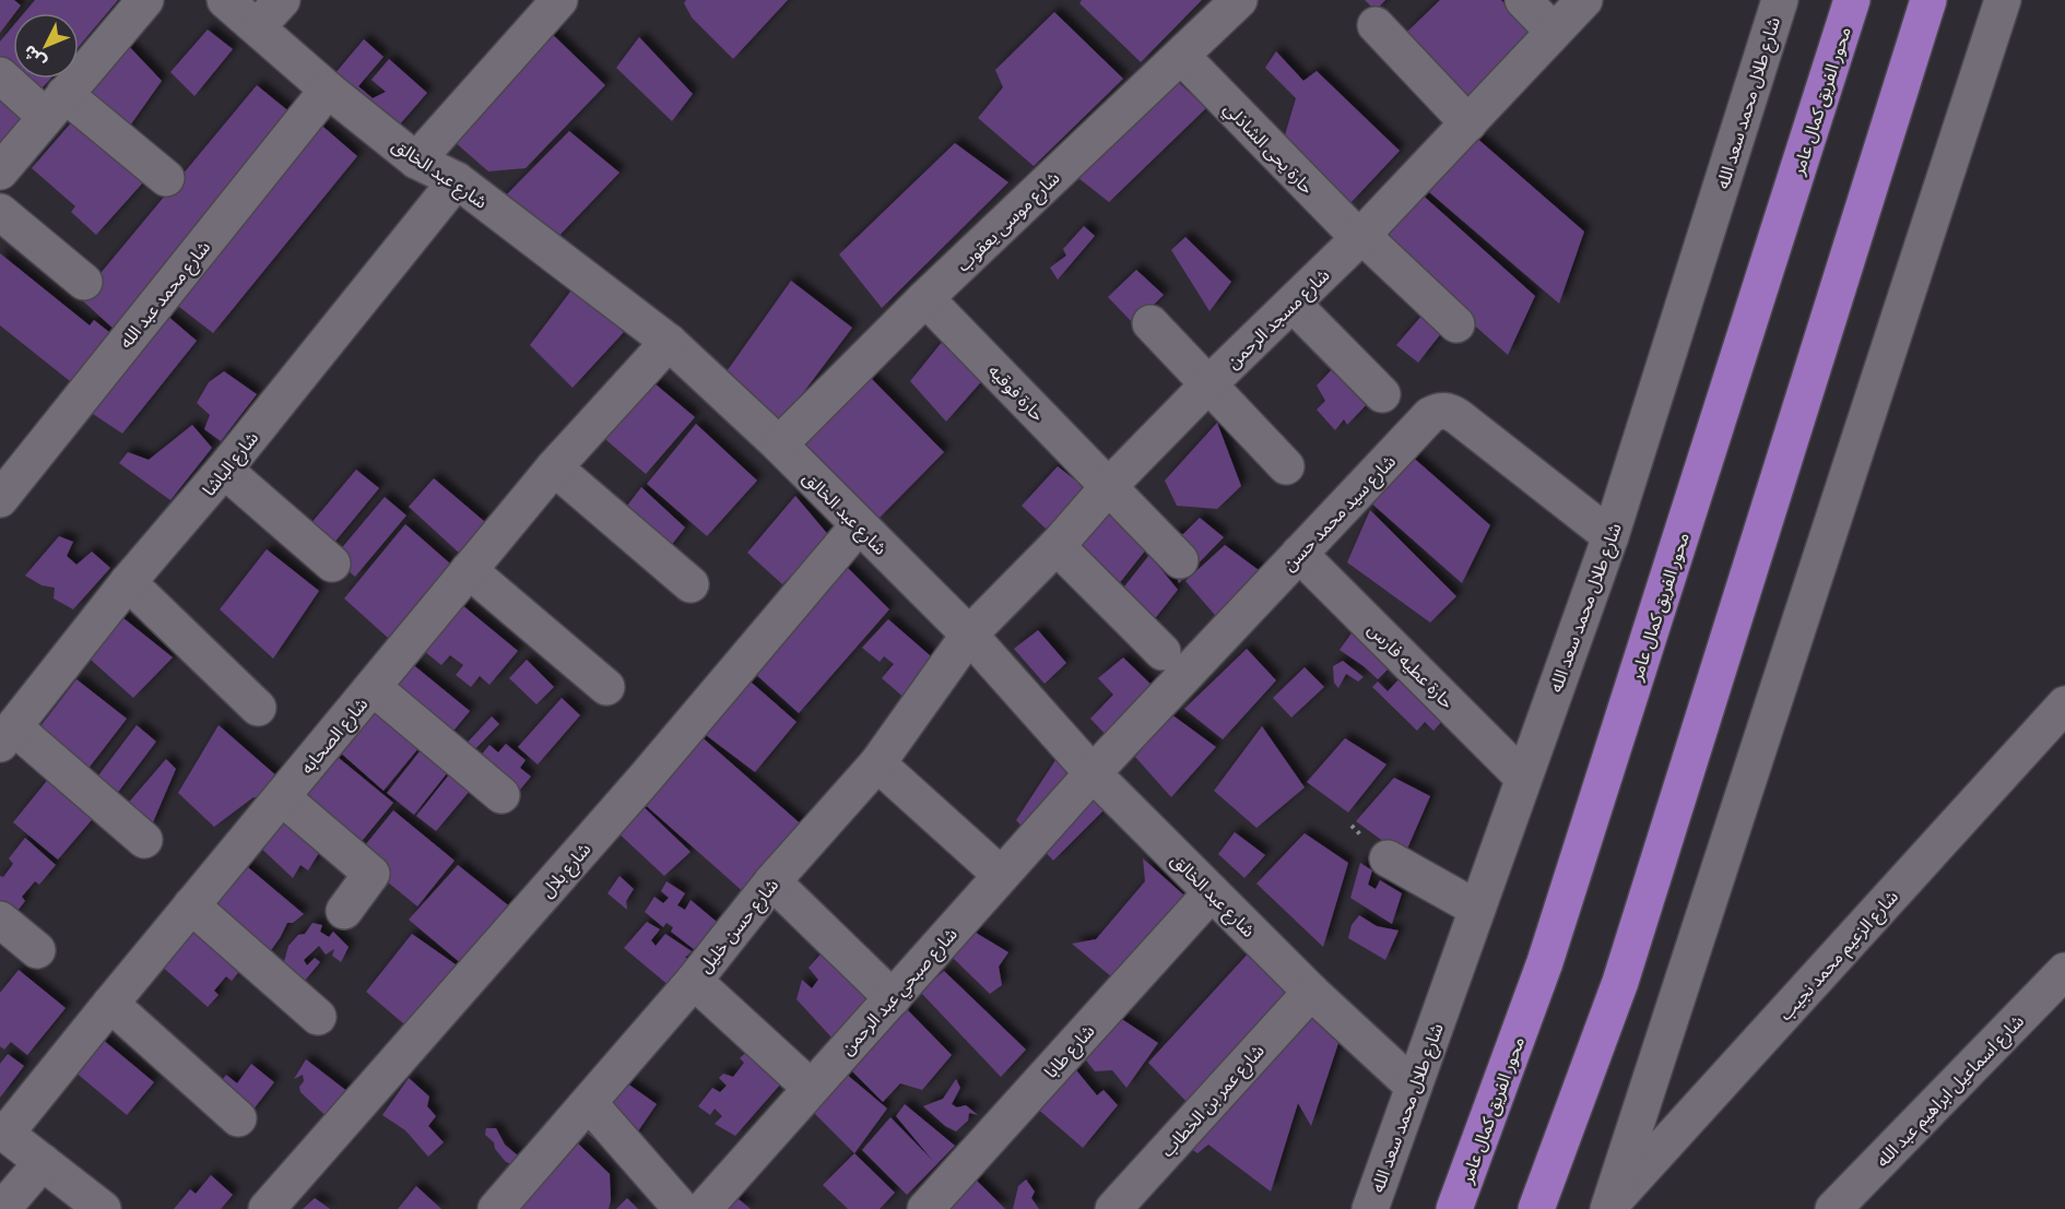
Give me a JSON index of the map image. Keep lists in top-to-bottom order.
{
  "streets": {
    "highway": ["محور الفريق كمال عامر"],
    "street": [
      "شارع طلال محمد سعد الله",
      "حارة يحى الشاذلي",
      "شارع عبد الخالق",
      "شارع موسى يعقوب",
      "شارع محمد عبد الله",
      "شارع مسجد الرحمن",
      "حارة فوقيه",
      "شارع الباشا",
      "شارع سيد محمد حسن",
      "حارة عطيه فارس",
      "شارع الصحابه",
      "شارع بلال",
      "شارع حسن خليل",
      "شارع الزعيم محمد نجيب",
      "شارع صبحي عبد الرحمن",
      "شارع طابا",
      "شارع اسماعيل ابراهيم عبد الله",
      "شارع عمر بن الخطاب"
    ]
  },
  "crossings": [
    ["شارع طلال محمد سعد الله", "شارع عبد الخالق"],
    ["شارع طلال محمد سعد الله", "شارع سيد محمد حسن"],
    ["شارع طلال محمد سعد الله", "حارة عطيه فارس"],
    ["حارة يحى الشاذلي", "شارع موسى يعقوب"],
    ["حارة يحى الشاذلي", "شارع مسجد الرحمن"],
    ["شارع عبد الخالق", "شارع موسى يعقوب"],
    ["شارع عبد الخالق", "شارع محمد عبد الله"],
    ["شارع عبد الخالق", "شارع مسجد الرحمن"],
    ["شارع عبد الخالق", "شارع الباشا"],
    ["شارع عبد الخالق", "شارع سيد محمد حسن"],
    ["شارع عبد الخالق", "شارع الصحابه"],
    ["شارع عبد الخالق", "شارع بلال"],
    ["شارع عبد الخالق", "شارع حسن خليل"],
    ["شارع عبد الخالق", "شارع صبحي عبد الرحمن"],
    ["شارع عبد الخالق", "شارع طابا"],
    ["شارع عبد الخالق", "شارع عمر بن الخطاب"],
    ["شارع موسى يعقوب", "حارة فوقيه"],
    ["شارع مسجد الرحمن", "حارة فوقيه"],
    ["شارع مسجد الرحمن", "شارع حسن خليل"],
    ["شارع سيد محمد حسن", "حارة عطيه فارس"],
    ["شارع سيد محمد حسن", "شارع صبحي عبد الرحمن"]
  ],
  "north": "bottom left"
}
